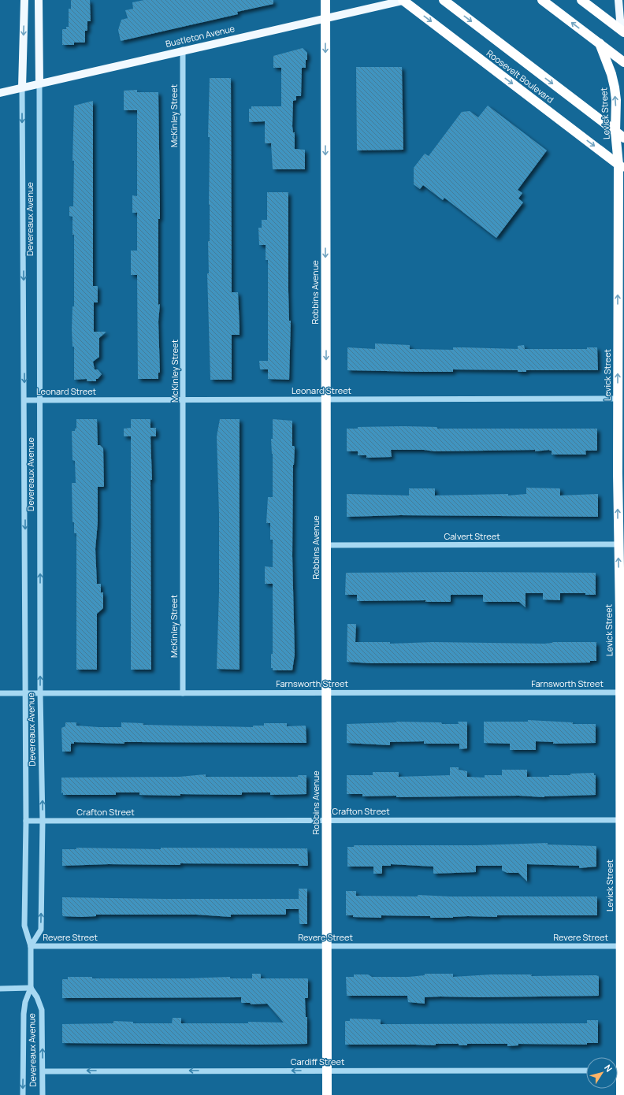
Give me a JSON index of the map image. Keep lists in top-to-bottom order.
{
  "streets": {
    "highway": ["Roosevelt Boulevard", "Levick Street", "Robbins Avenue"],
    "main road": ["Bustleton Avenue", "Devereaux Avenue"],
    "street": [
      "McKinley Street",
      "Leonard Street",
      "Calvert Street",
      "Farnsworth Street",
      "Crafton Street",
      "Revere Street",
      "Cardiff Street"
    ]
  },
  "crossings": [
    ["Bustleton Avenue", "Roosevelt Boulevard"],
    ["Bustleton Avenue", "McKinley Street"],
    ["Bustleton Avenue", "Devereaux Avenue"],
    ["Bustleton Avenue", "Robbins Avenue"],
    ["Roosevelt Boulevard", "Levick Street"],
    ["Levick Street", "Leonard Street"],
    ["Levick Street", "Calvert Street"],
    ["Levick Street", "Farnsworth Street"],
    ["Levick Street", "Crafton Street"],
    ["Levick Street", "Revere Street"],
    ["McKinley Street", "Leonard Street"],
    ["McKinley Street", "Farnsworth Street"],
    ["Devereaux Avenue", "Leonard Street"],
    ["Devereaux Avenue", "Farnsworth Street"],
    ["Devereaux Avenue", "Crafton Street"],
    ["Devereaux Avenue", "Revere Street"],
    ["Devereaux Avenue", "Cardiff Street"],
    ["Robbins Avenue", "Leonard Street"],
    ["Robbins Avenue", "Calvert Street"],
    ["Robbins Avenue", "Farnsworth Street"],
    ["Robbins Avenue", "Crafton Street"],
    ["Robbins Avenue", "Revere Street"],
    ["Robbins Avenue", "Cardiff Street"]
  ],
  "one_way": ["Levick Street", "Cardiff Street"],
  "north": "top right"
}
